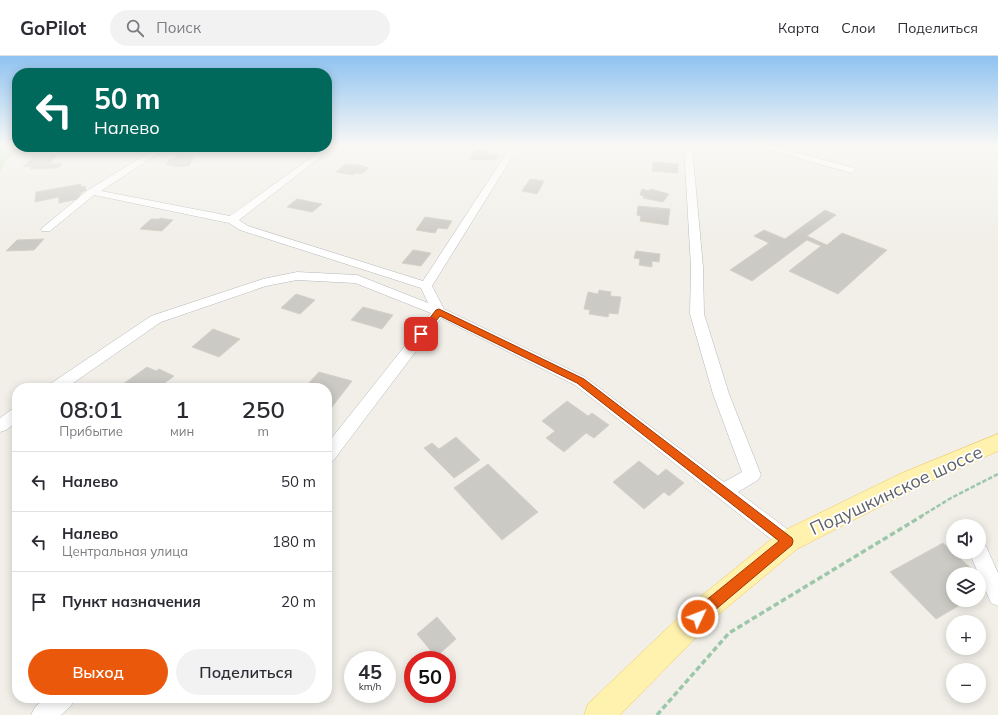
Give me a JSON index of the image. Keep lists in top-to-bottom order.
{
  "streets": {
    "main road": ["Подушкинское шоссе"]
  },
  "page": {
    "header": "GoPilot",
    "search": "Поиск",
    "nav": ["Карта", "Слои", "Поделиться"],
    "turn": ["50 m", "Налево"],
    "eta": [
      "08:01",
      "Прибытие",
      "1",
      "мин",
      "250",
      "m"
    ],
    "list": [
      {
        "name": "Налево",
        "value": "50 m"
      },
      {
        "name": "Налево",
        "note": "Центральная улица",
        "value": "180 m"
      },
      {
        "name": "Пункт назначения",
        "value": "20 m"
      }
    ],
    "map_buttons": ["+", "−"],
    "buttons": ["Выход", "Поделиться"],
    "speed": "45 km/h",
    "limit": "50"
  }
}
